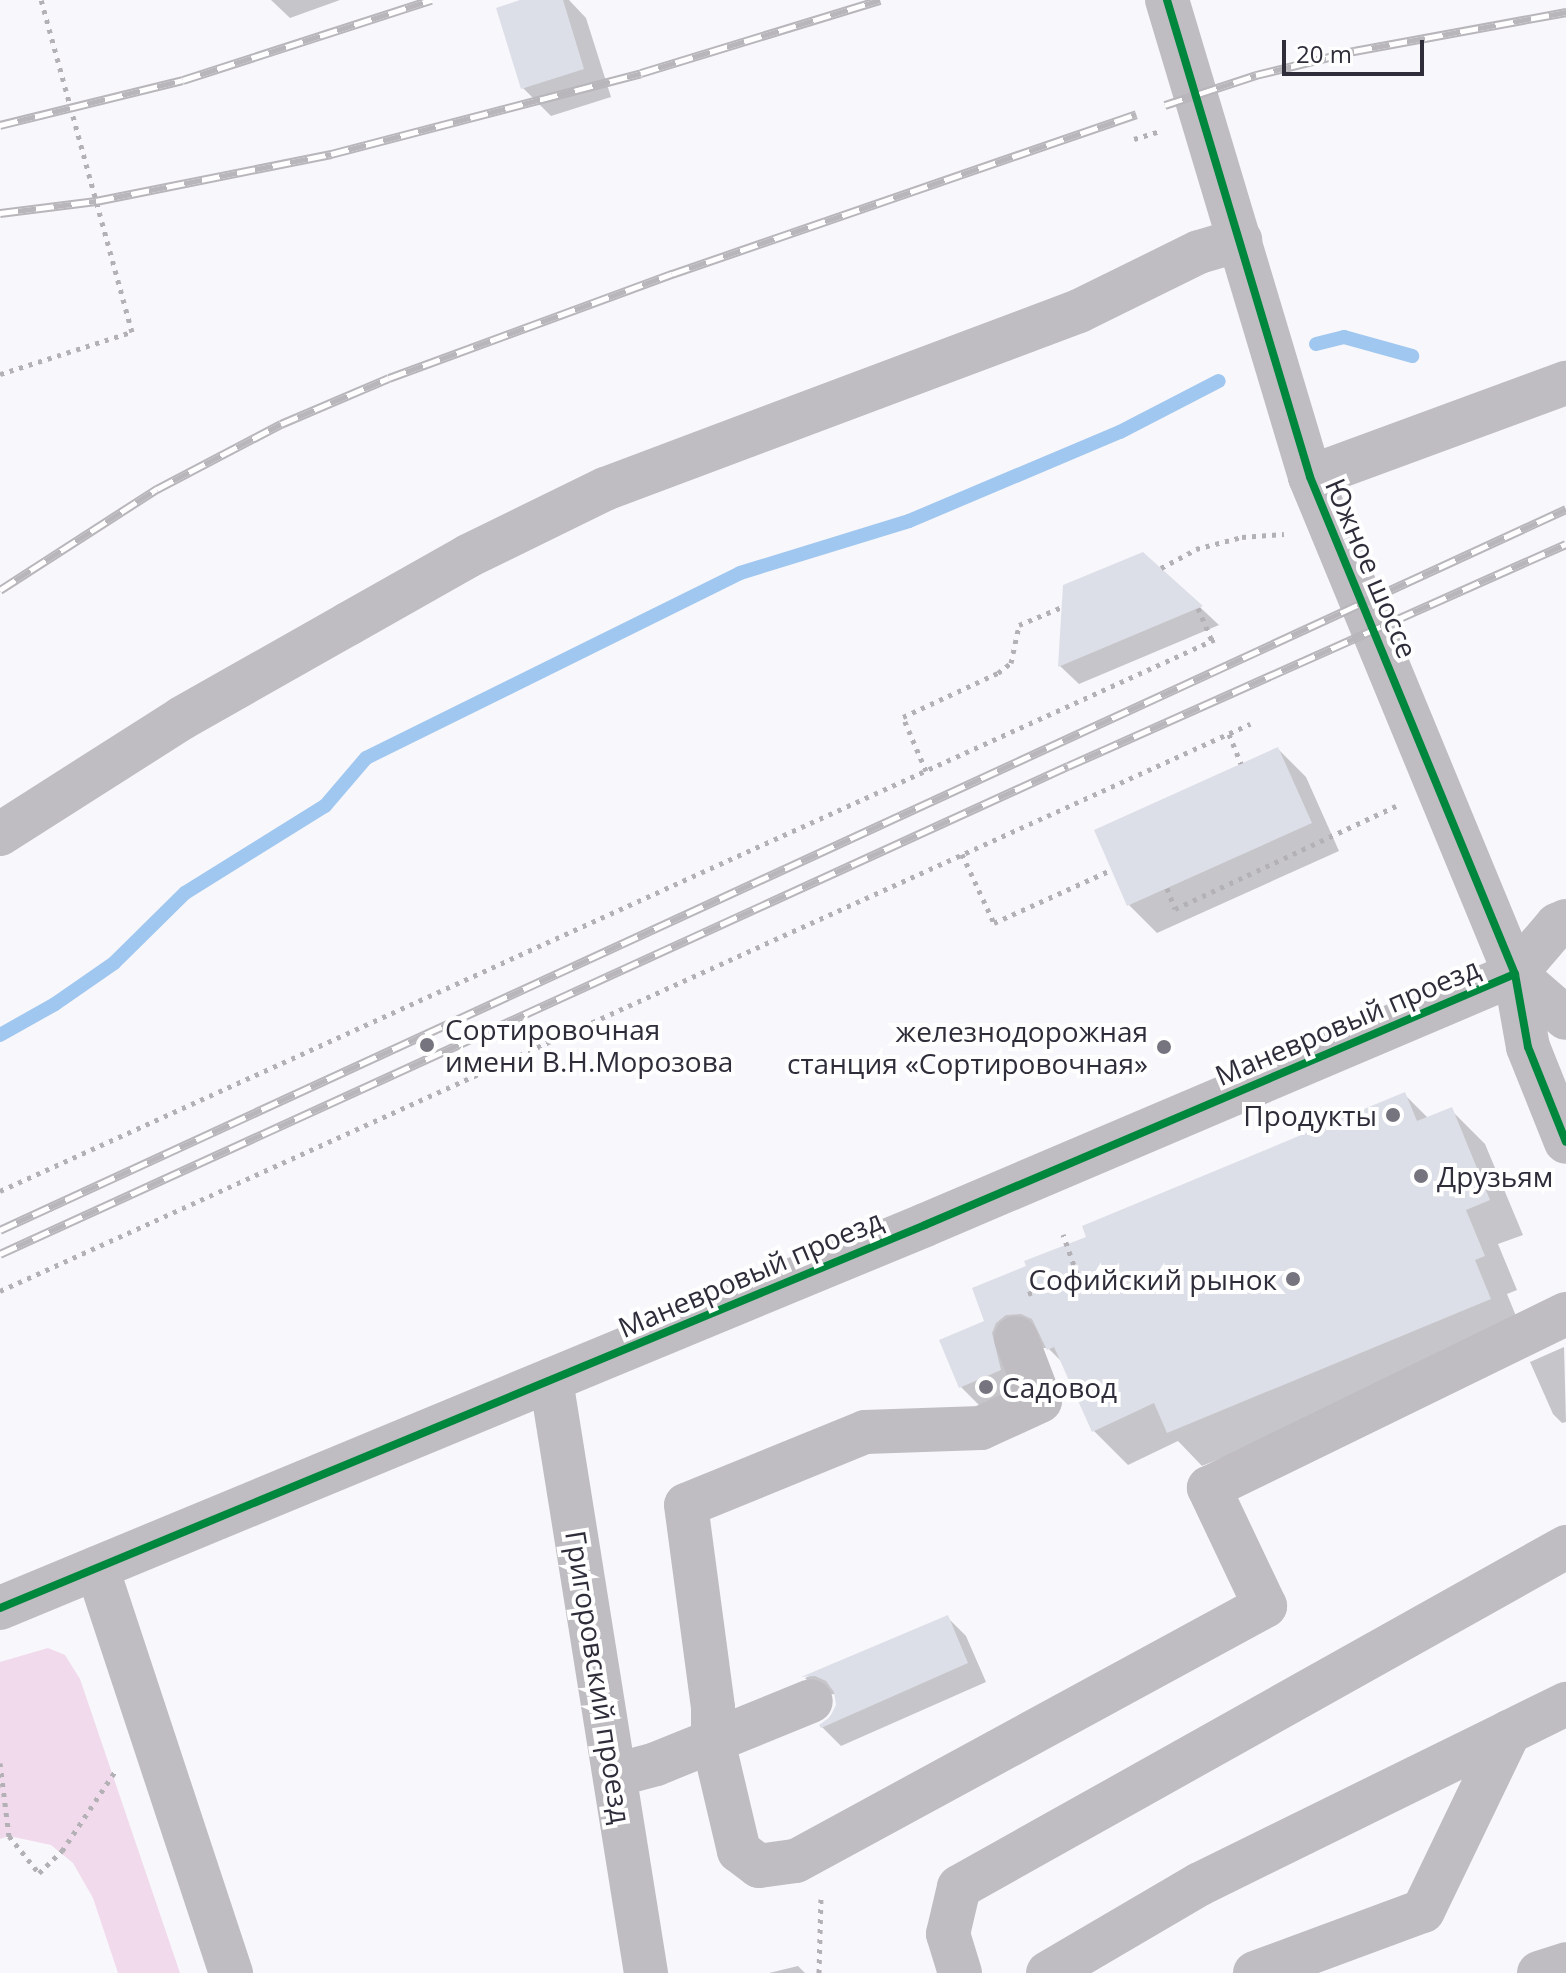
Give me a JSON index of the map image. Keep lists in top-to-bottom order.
{
  "streets": {
    "street": ["Южное шоссе", "Маневровый проезд", "Григоровский проезд"]
  },
  "crossings": [
    ["Южное шоссе", "Маневровый проезд"],
    ["Маневровый проезд", "Григоровский проезд"]
  ],
  "places": [
    "Сортировочная имени В.Н.Морозова",
    "железнодорожная станция «Сортировочная»",
    "Продукты",
    "Друзьям",
    "Софийский рынок",
    "Садовод"
  ],
  "scale_bar": "20 m"
}
